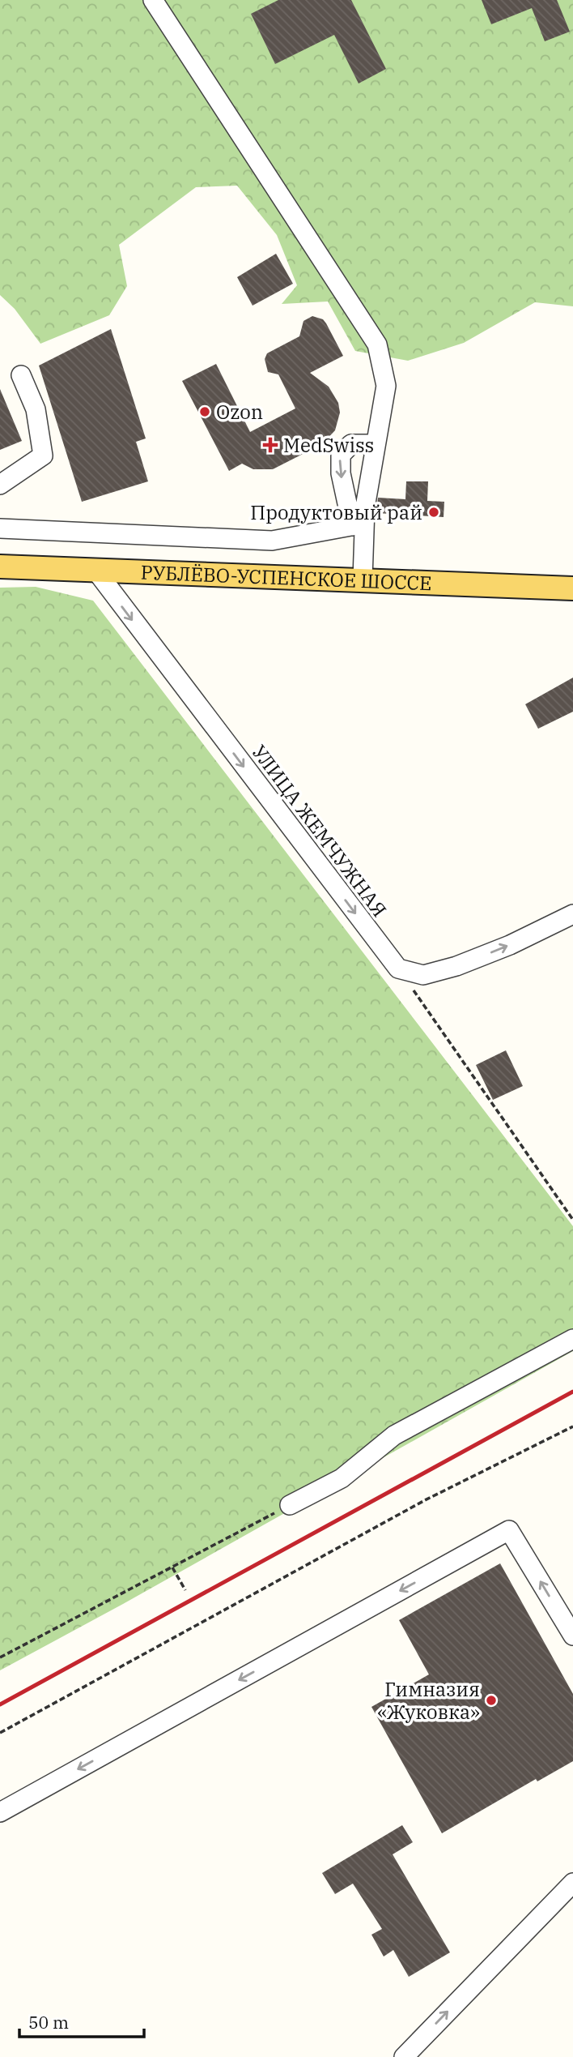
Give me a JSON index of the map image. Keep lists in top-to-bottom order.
{
  "streets": {
    "main road": ["РУБЛЁВО-УСПЕНСКОЕ ШОССЕ"],
    "street": ["УЛИЦА ЖЕМЧУЖНАЯ"]
  },
  "crossings": [
    ["РУБЛЁВО-УСПЕНСКОЕ ШОССЕ", "УЛИЦА ЖЕМЧУЖНАЯ"]
  ],
  "one_way": ["УЛИЦА ЖЕМЧУЖНАЯ"],
  "places": {
    "other": ["Ozon", "Продуктовый рай", "Гимназия «Жуковка»"],
    "health": ["MedSwiss"]
  },
  "scale_bar": "50 m"
}
